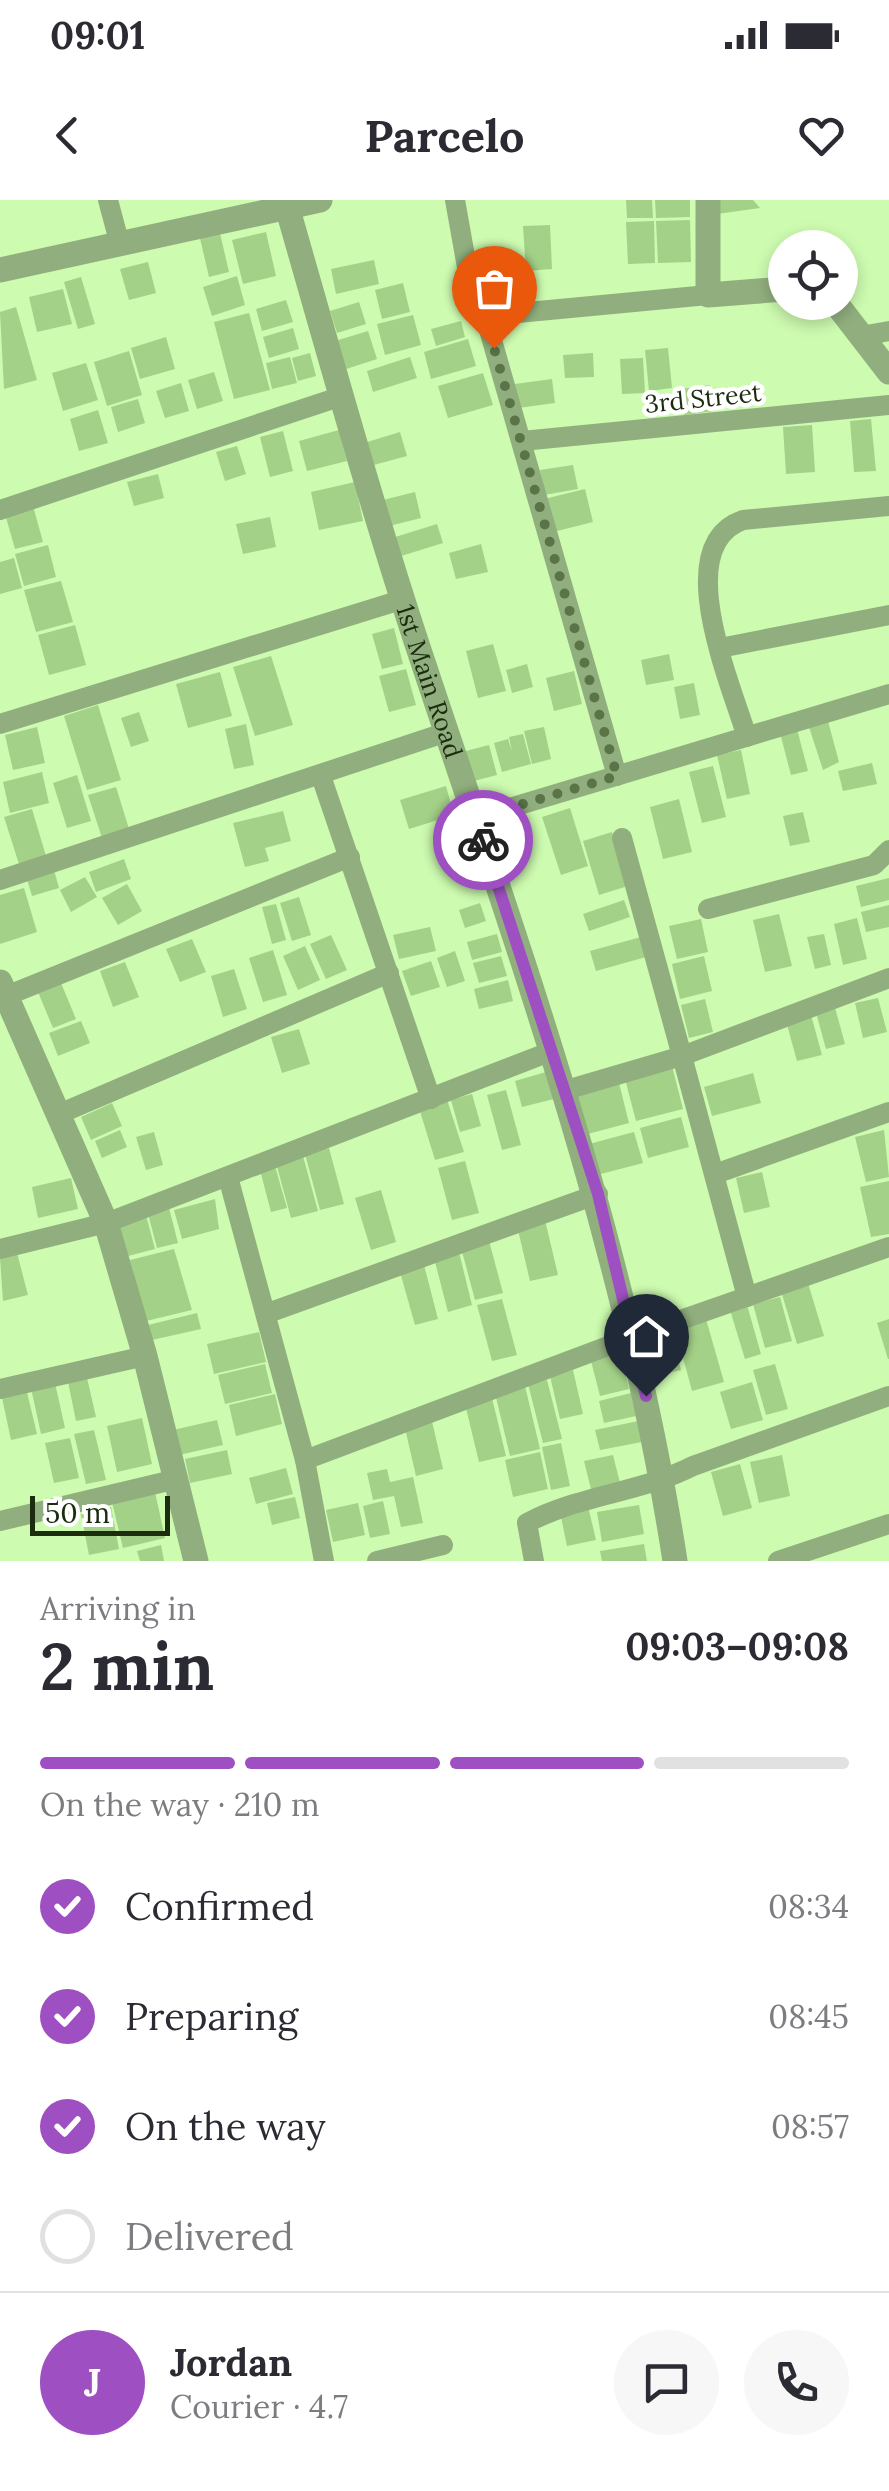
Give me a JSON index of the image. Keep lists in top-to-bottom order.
{
  "streets": {
    "street": ["3rd Street", "1st Main Road"]
  },
  "scale_bar": "50 m",
  "page": {
    "status": "09:01",
    "header": "Parcelo",
    "scale": "50 m",
    "heading": ["2 min", "Arriving in", "09:03–09:08"],
    "panel": ["Jordan", "Courier · 4.7"],
    "bar": "On the way · 210 m",
    "list": [
      ["Confirmed", "08:34"],
      ["Preparing", "08:45"],
      ["On the way", "08:57"],
      "Delivered"
    ],
    "round": "J"
  }
}
